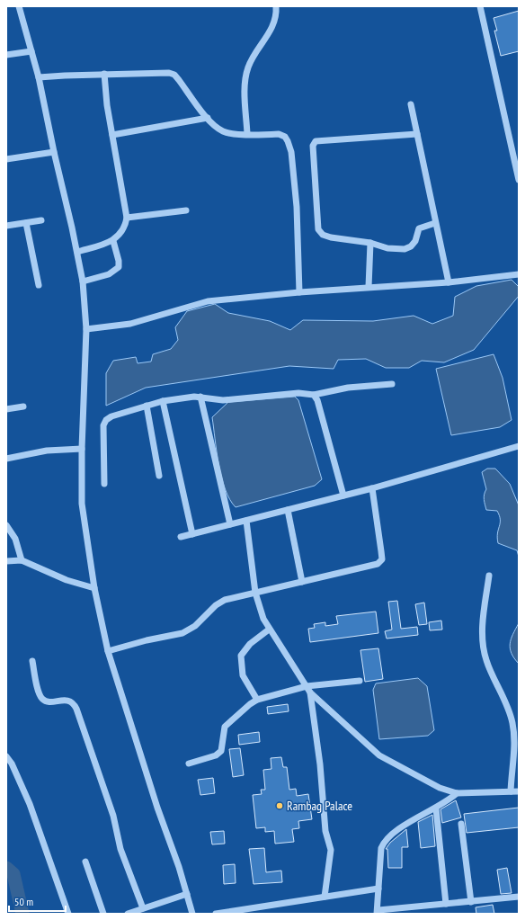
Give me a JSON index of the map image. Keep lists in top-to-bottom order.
{
  "places": ["Rambag Palace"],
  "scale_bar": "50 m"
}
